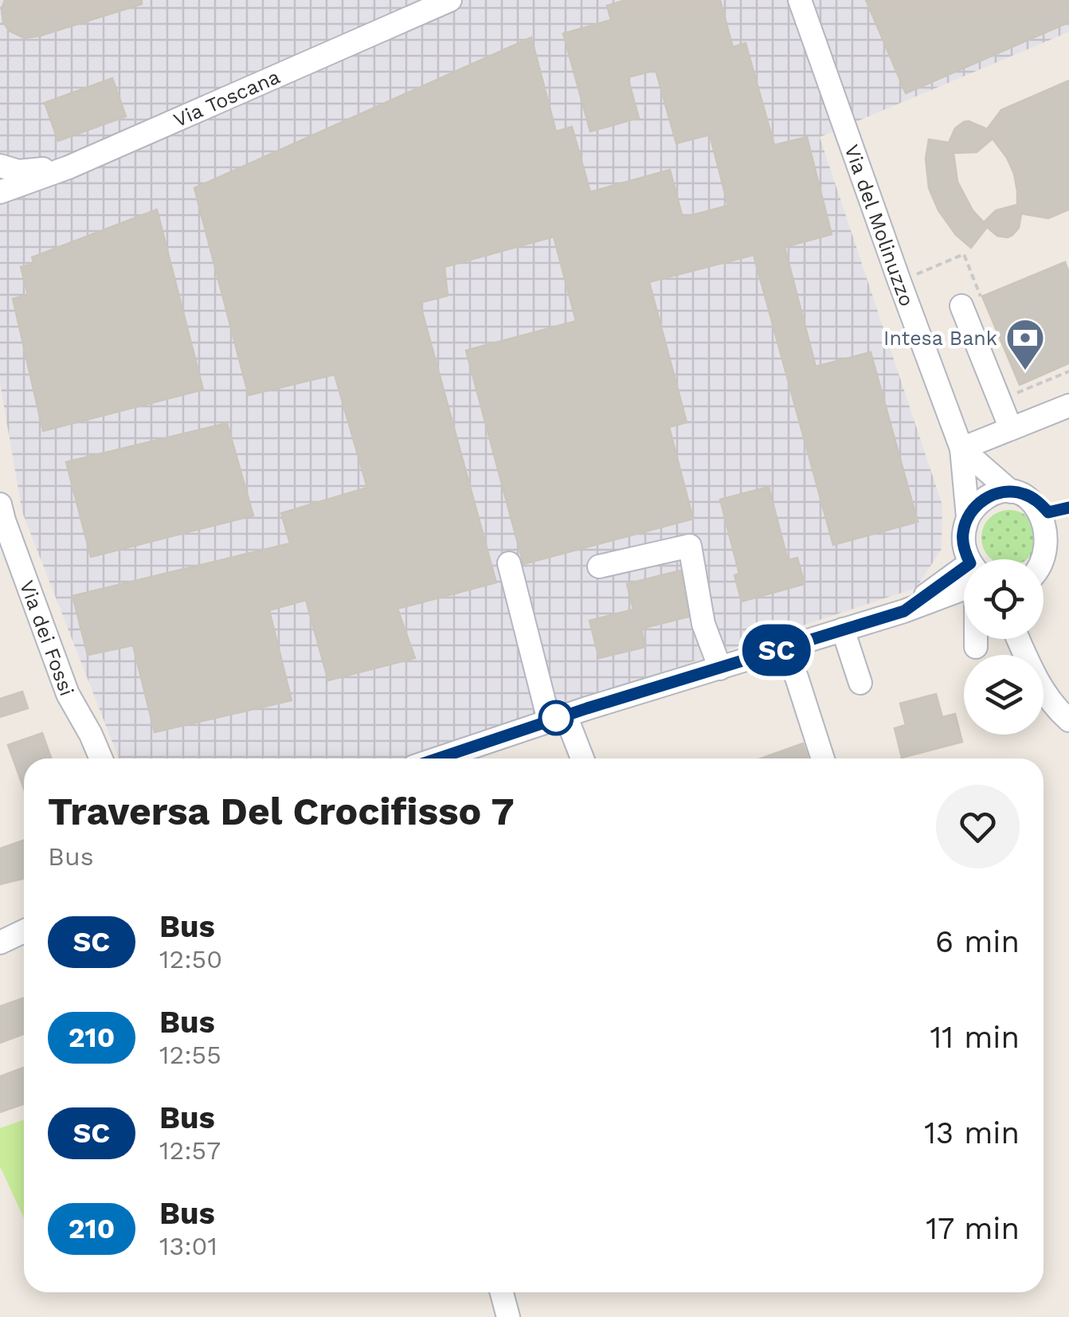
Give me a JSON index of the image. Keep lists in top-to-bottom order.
{
  "streets": {
    "street": ["Via Toscana", "Via del Molinuzzo", "Via dei Fossi"]
  },
  "places": {
    "bank": ["Intesa Bank"]
  },
  "lines": ["bus line SC"],
  "page": {
    "on_map": "SC",
    "heading": ["Traversa Del Crocifisso 7", "Bus"],
    "list": [
      {
        "mark": "SC",
        "name": "Bus",
        "note": "12:50",
        "value": "6 min"
      },
      {
        "mark": "210",
        "name": "Bus",
        "note": "12:55",
        "value": "11 min"
      },
      {
        "mark": "SC",
        "name": "Bus",
        "note": "12:57",
        "value": "13 min"
      },
      {
        "mark": "210",
        "name": "Bus",
        "note": "13:01",
        "value": "17 min"
      }
    ]
  }
}
